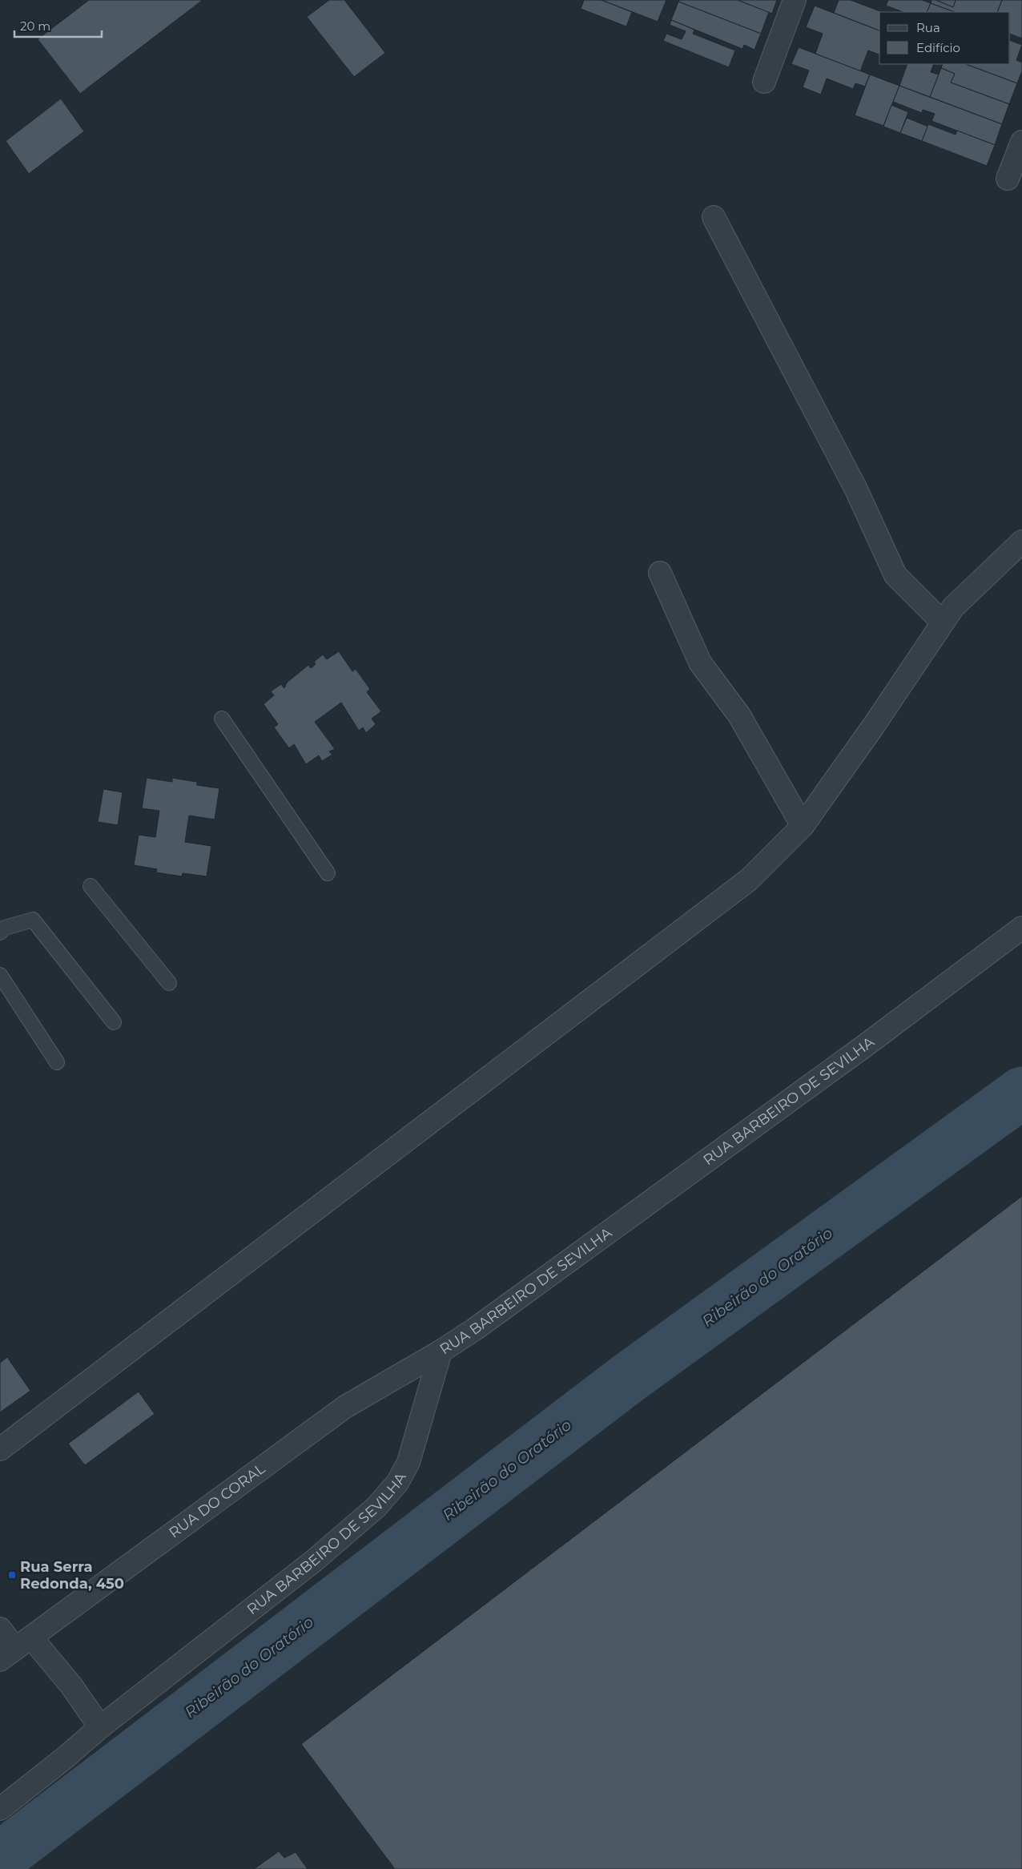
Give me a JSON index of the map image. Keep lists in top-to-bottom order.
{
  "streets": {
    "street": ["RUA BARBEIRO DE SEVILHA", "RUA DO CORAL"]
  },
  "crossings": [
    ["RUA BARBEIRO DE SEVILHA", "RUA DO CORAL"]
  ],
  "water": ["Ribeirão do Oratório"],
  "places": {
    "transit": ["Rua Serra Redonda, 450"]
  },
  "legend": ["Rua", "Edifício"],
  "scale_bar": "20 m"
}
